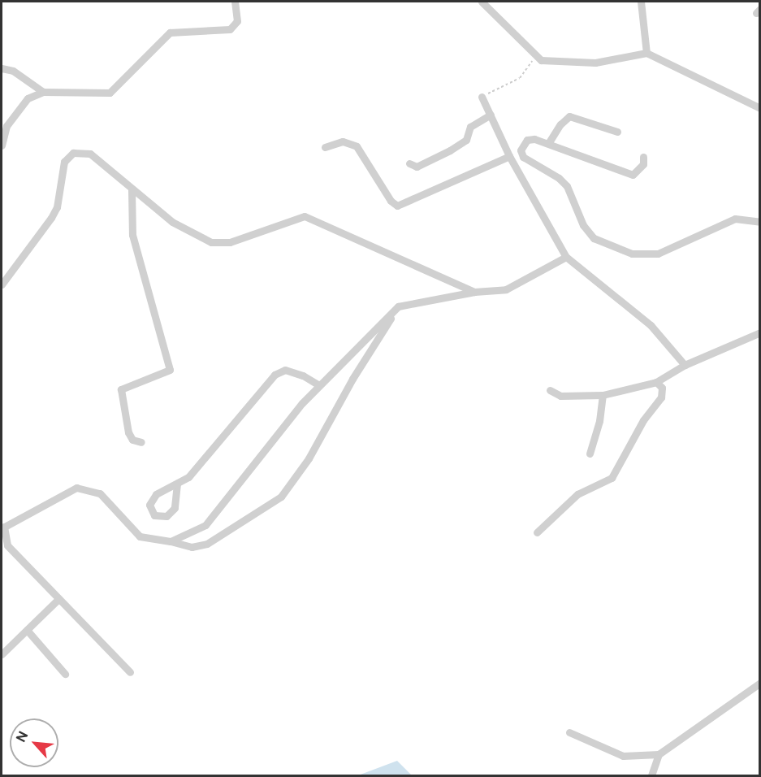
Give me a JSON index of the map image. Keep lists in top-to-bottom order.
{
  "north": "top left"
}
